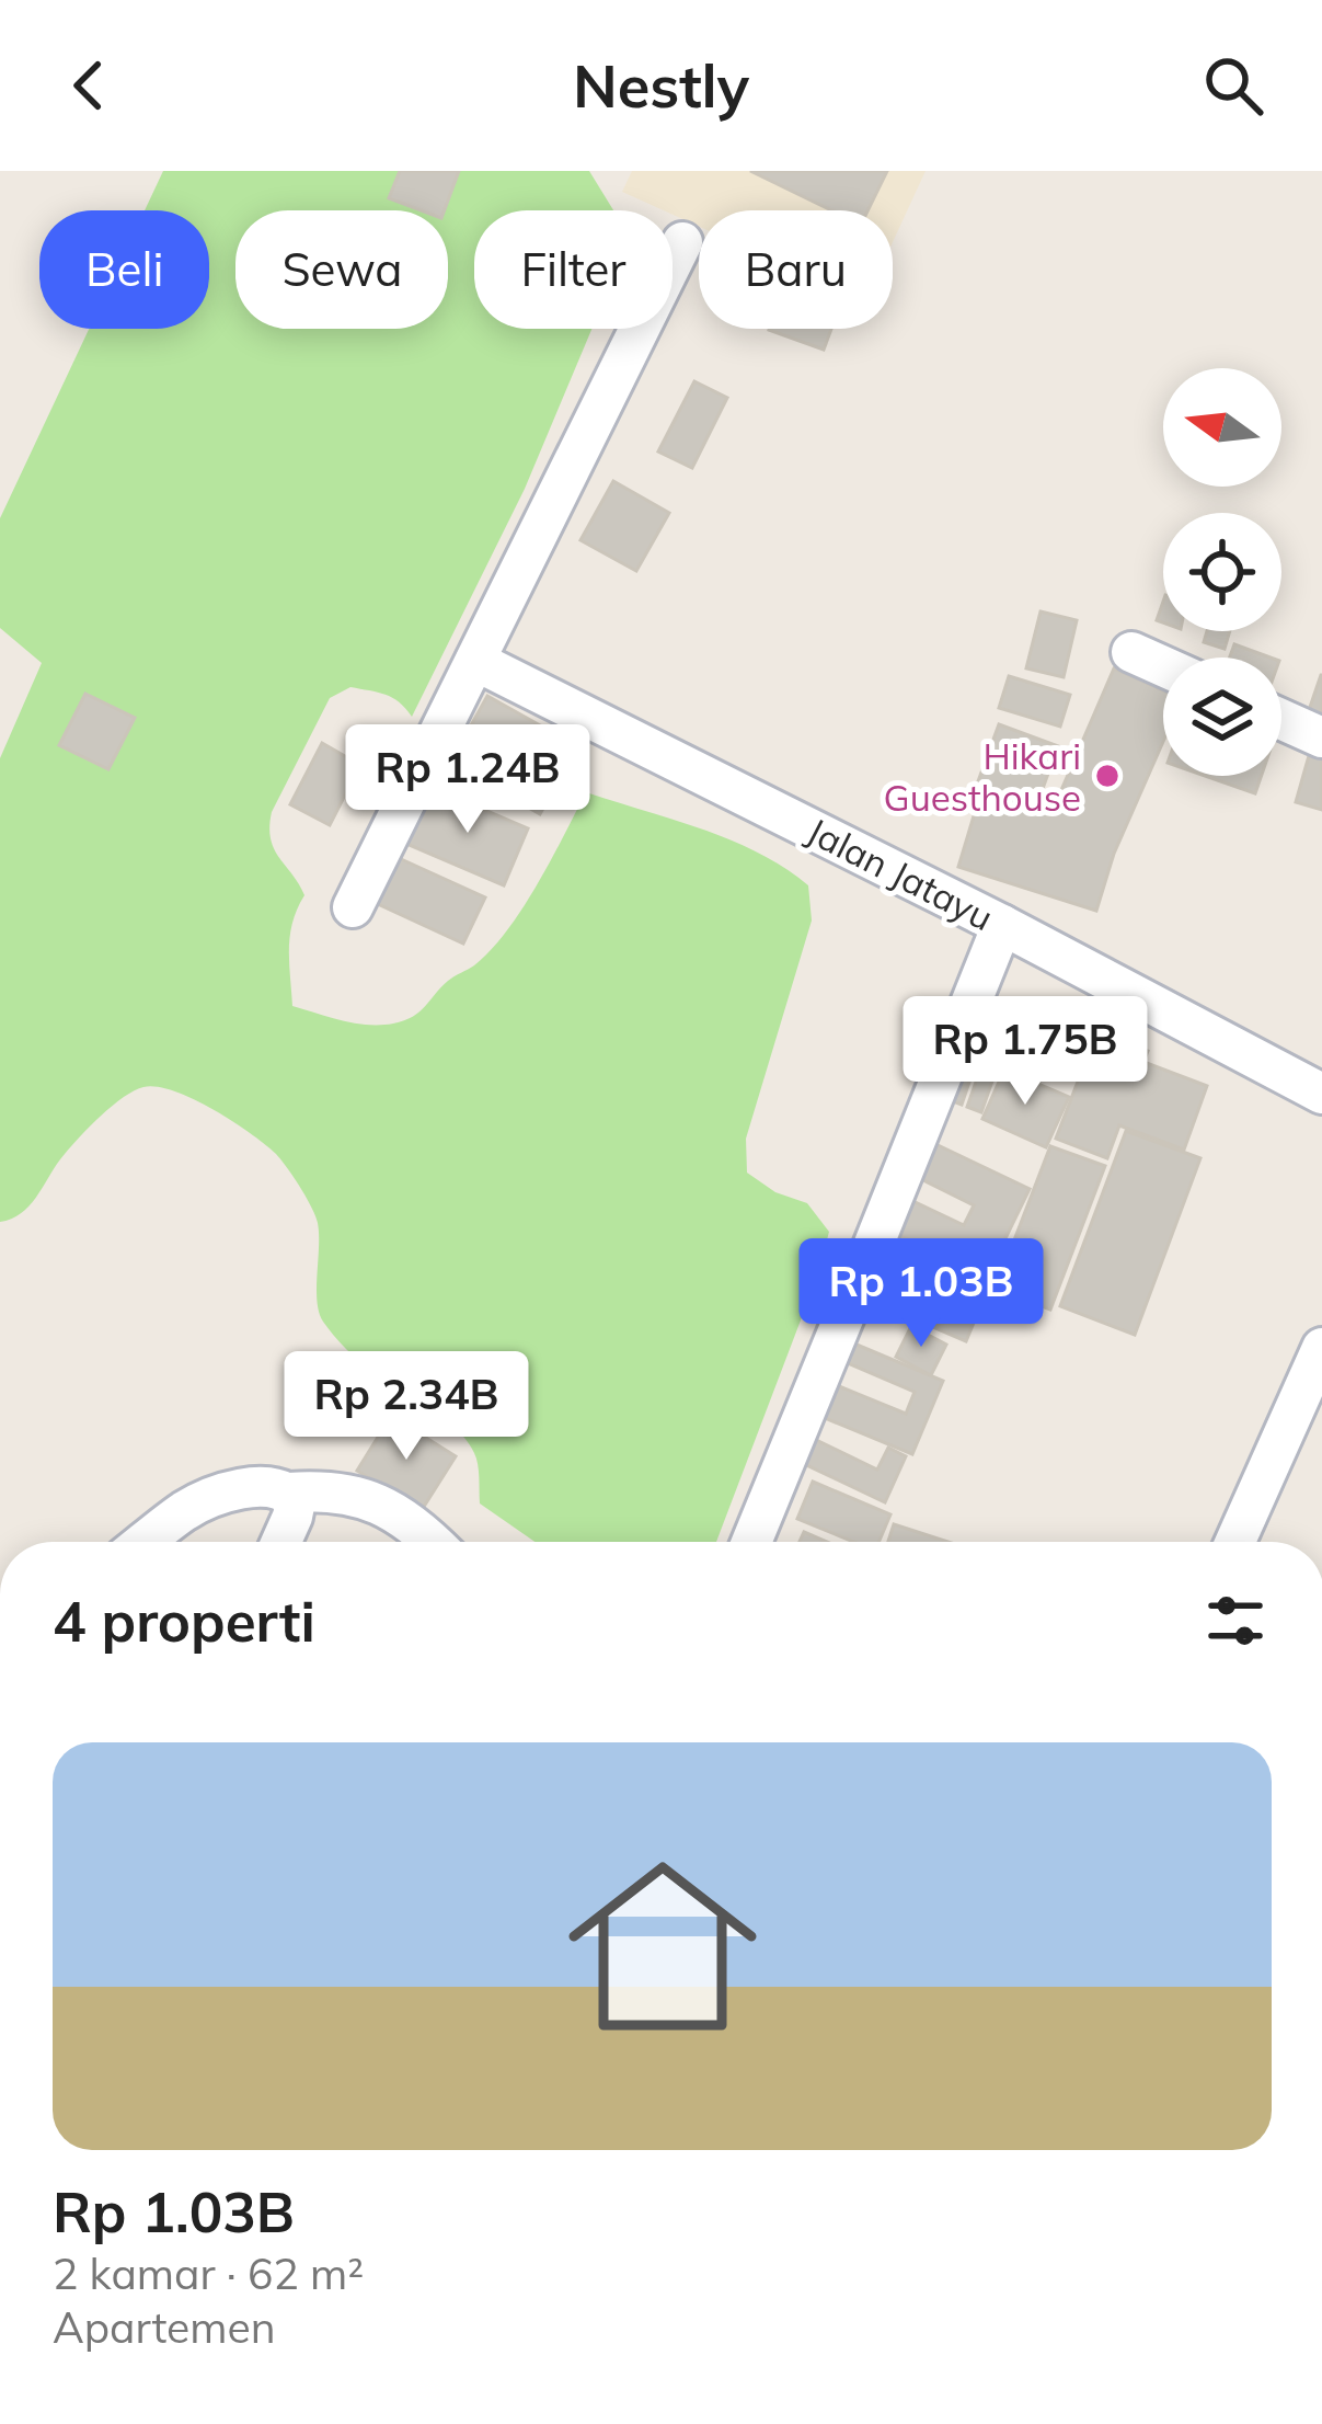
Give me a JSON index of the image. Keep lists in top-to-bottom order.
{
  "streets": {
    "street": ["Jalan Jatayu"]
  },
  "places": ["Hikari Guesthouse"],
  "north": "left",
  "page": {
    "header": "Nestly",
    "chip": [
      "Beli",
      "Sewa",
      "Filter",
      "Baru"
    ],
    "price": [
      "Rp 1.24B",
      "Rp 1.75B",
      "Rp 1.03B",
      "Rp 2.34B"
    ],
    "heading": "4 properti",
    "list": [
      {
        "name": "Rp 1.03B",
        "note": "2 kamar · 62 m² · Apartemen"
      }
    ]
  }
}
